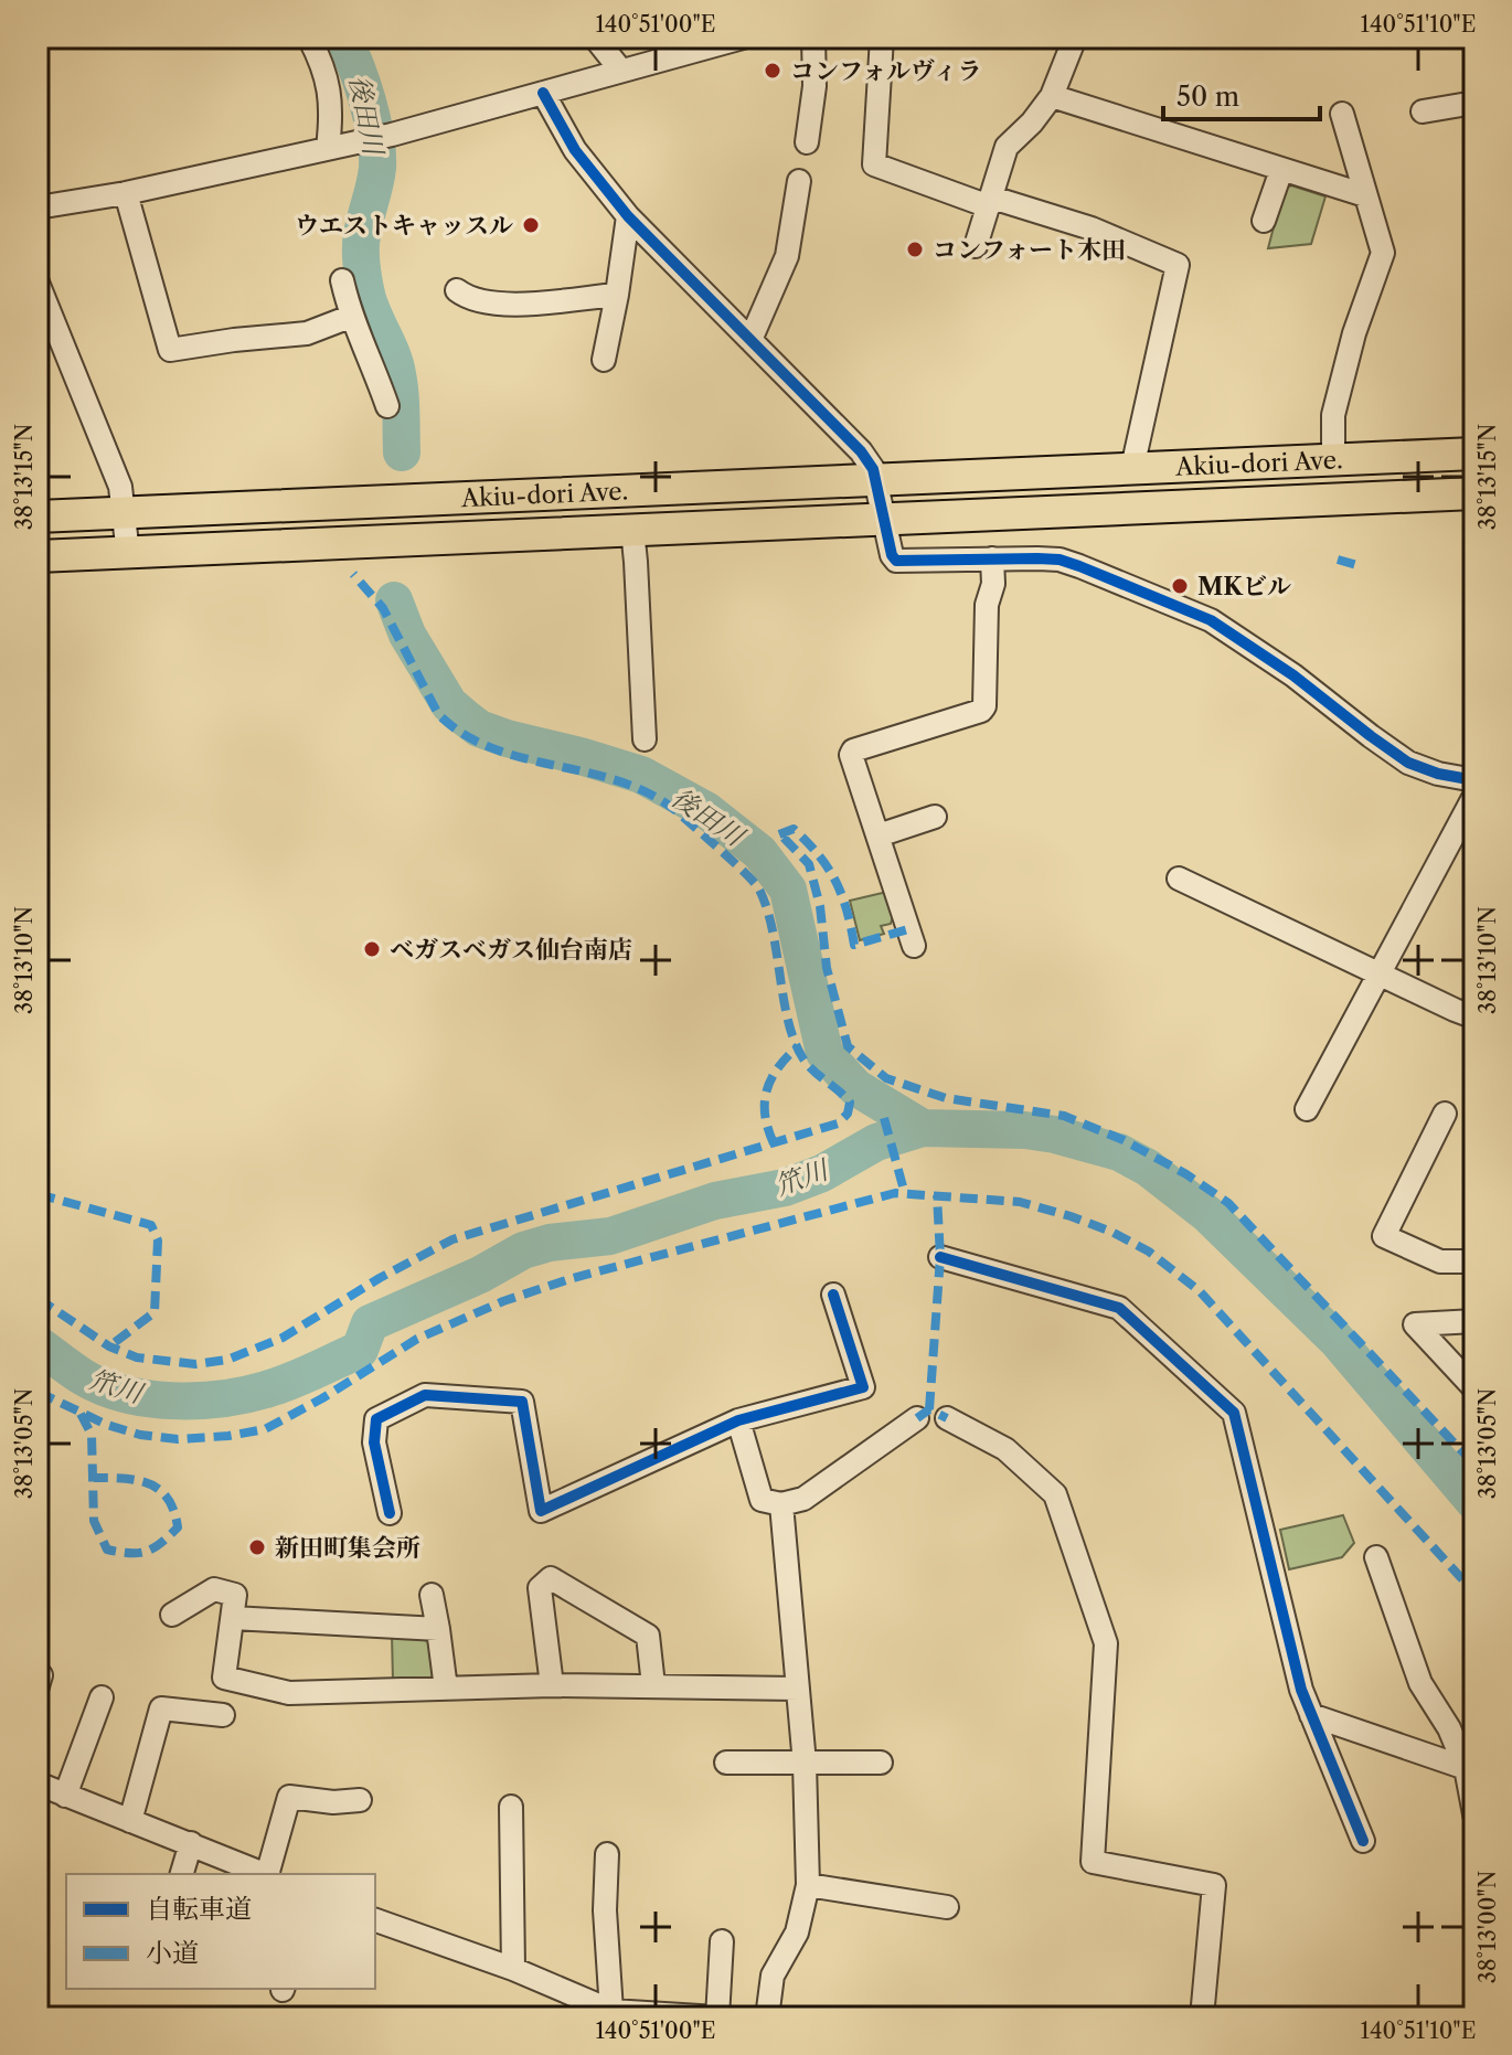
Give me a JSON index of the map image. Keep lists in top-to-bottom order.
{
  "streets": {
    "highway": ["Akiu-dori Ave."]
  },
  "water": ["後田川", "笊川"],
  "places": [
    "コンフォルヴィラ",
    "ウエストキャッスル",
    "コンフォート木田",
    "MKビル",
    "ベガスベガス仙台南店",
    "新田町集会所"
  ],
  "legend": ["自転車道", "小道"],
  "scale_bar": "50 m",
  "coordinates": [
    "140°51'00\"E",
    "140°51'10\"E",
    "38°13'15\"N",
    "38°13'10\"N",
    "38°13'05\"N",
    "38°13'00\"N"
  ]
}
